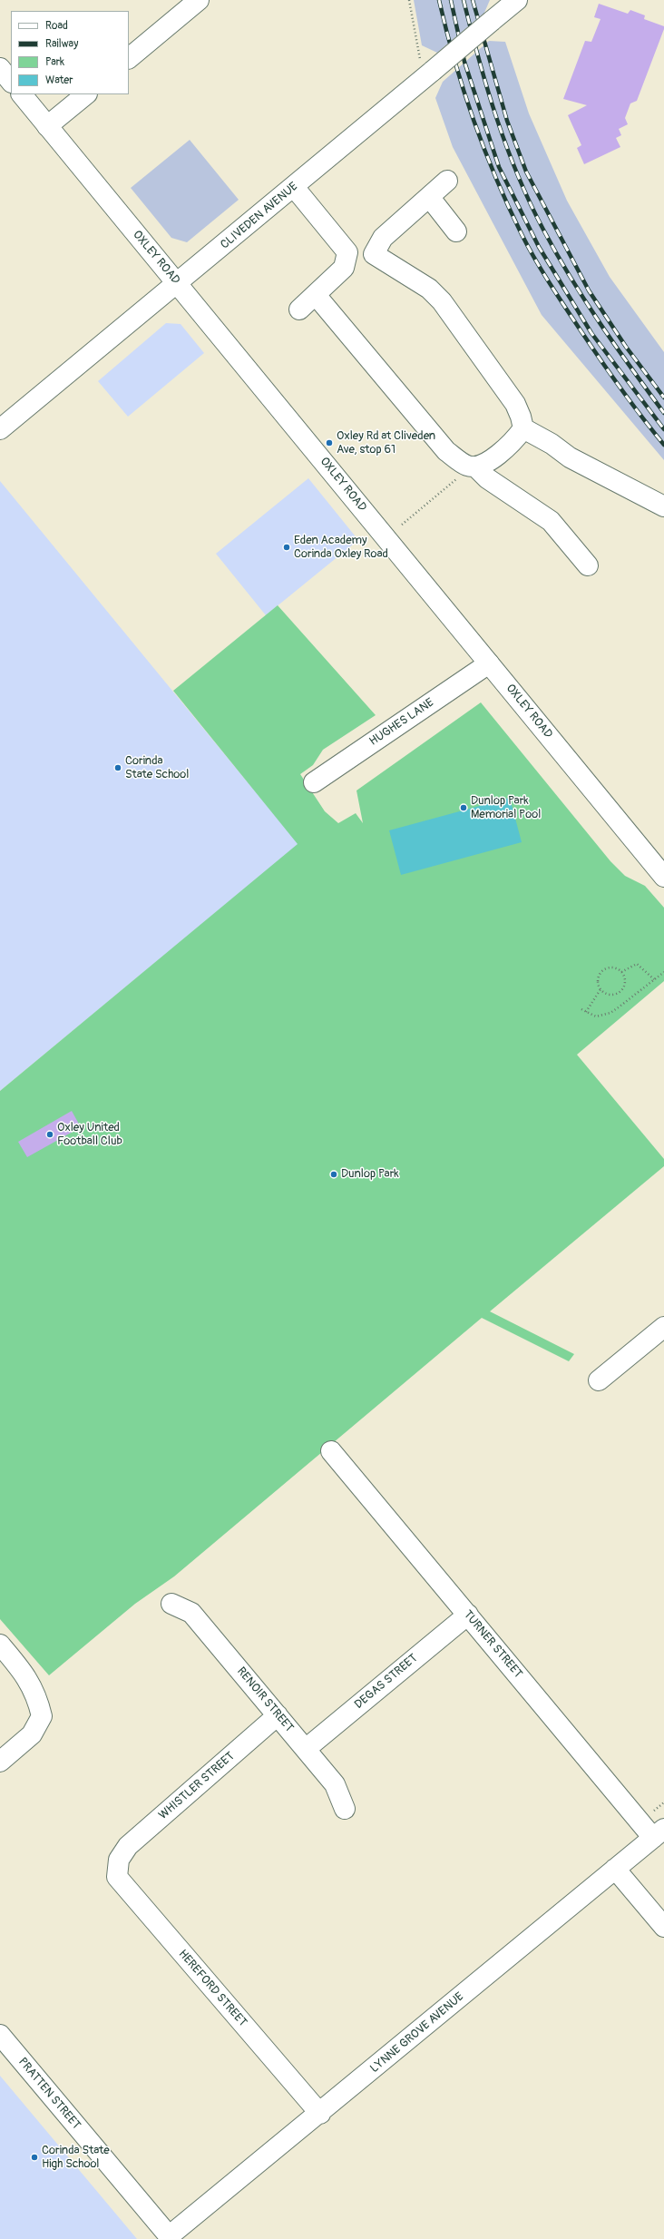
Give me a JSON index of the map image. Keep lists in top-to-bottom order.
{
  "streets": {
    "street": [
      "CLIVEDEN AVENUE",
      "OXLEY ROAD",
      "HUGHES LANE",
      "TURNER STREET",
      "DEGAS STREET",
      "RENOIR STREET",
      "WHISTLER STREET",
      "HEREFORD STREET",
      "LYNNE GROVE AVENUE",
      "PRATTEN STREET"
    ]
  },
  "crossings": [
    ["CLIVEDEN AVENUE", "OXLEY ROAD"],
    ["OXLEY ROAD", "HUGHES LANE"],
    ["TURNER STREET", "DEGAS STREET"],
    ["TURNER STREET", "LYNNE GROVE AVENUE"],
    ["DEGAS STREET", "RENOIR STREET"],
    ["RENOIR STREET", "WHISTLER STREET"],
    ["WHISTLER STREET", "HEREFORD STREET"],
    ["HEREFORD STREET", "LYNNE GROVE AVENUE"],
    ["LYNNE GROVE AVENUE", "PRATTEN STREET"]
  ],
  "places": [
    "Oxley Rd at Cliveden Ave, stop 61",
    "Eden Academy Corinda Oxley Road",
    "Corinda State School",
    "Dunlop Park Memorial Pool",
    "Oxley United Football Club",
    "Dunlop Park",
    "Corinda State High School"
  ],
  "legend": [
    "Road",
    "Railway",
    "Park",
    "Water"
  ]
}
